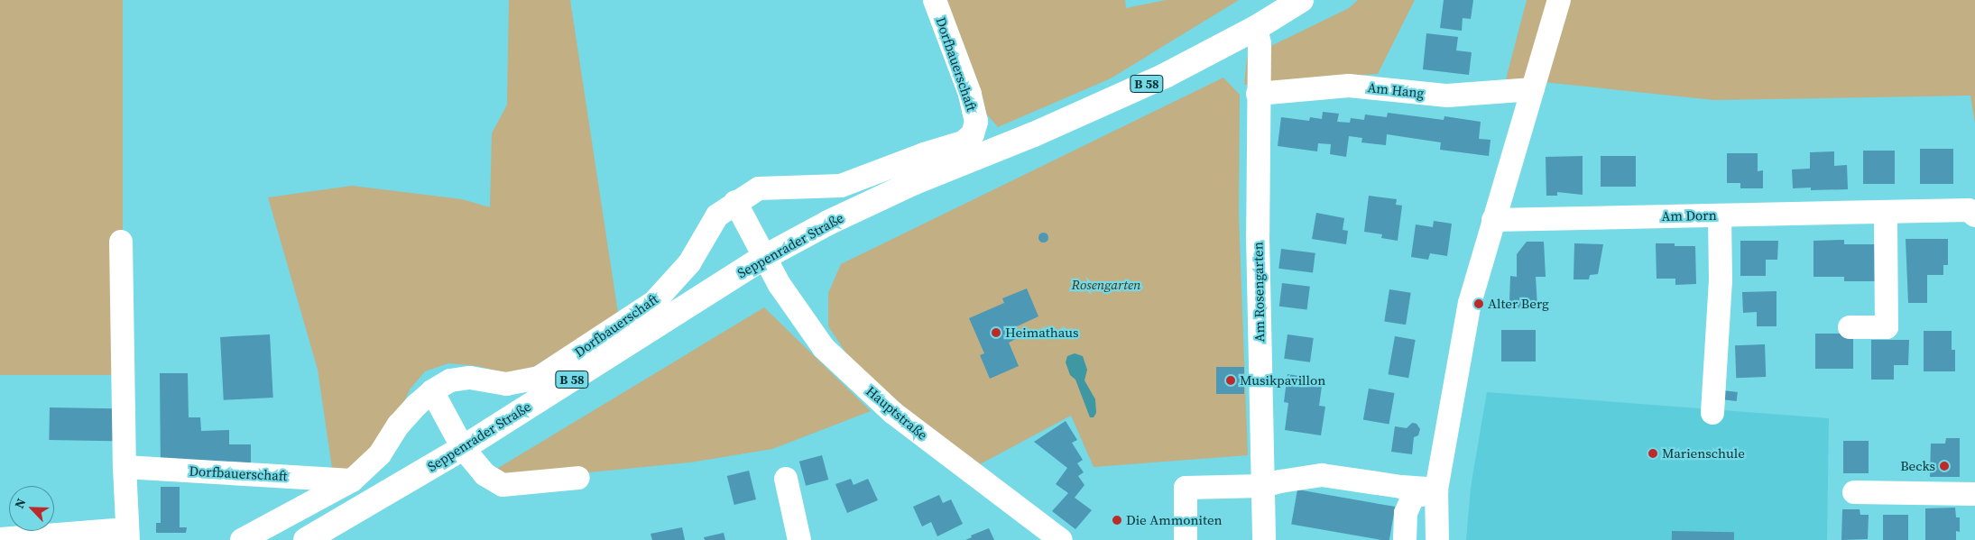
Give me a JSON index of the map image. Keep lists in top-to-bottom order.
{
  "streets": {
    "main road": ["B 58", "Seppenrader Straße"],
    "street": [
      "Dorfbauerschaft",
      "Am Hang",
      "Am Dorn",
      "Am Rosengarten",
      "Hauptstraße"
    ]
  },
  "crossings": [
    ["Dorfbauerschaft", "Hauptstraße"],
    ["Am Hang", "Am Rosengarten"],
    ["Seppenrader Straße", "Am Rosengarten"],
    ["Seppenrader Straße", "Hauptstraße"]
  ],
  "parks": ["Rosengarten"],
  "places": [
    "Alter Berg",
    "Heimathaus",
    "Musikpavillon",
    "Marienschule",
    "Becks",
    "Die Ammoniten"
  ],
  "north": "top left"
}
